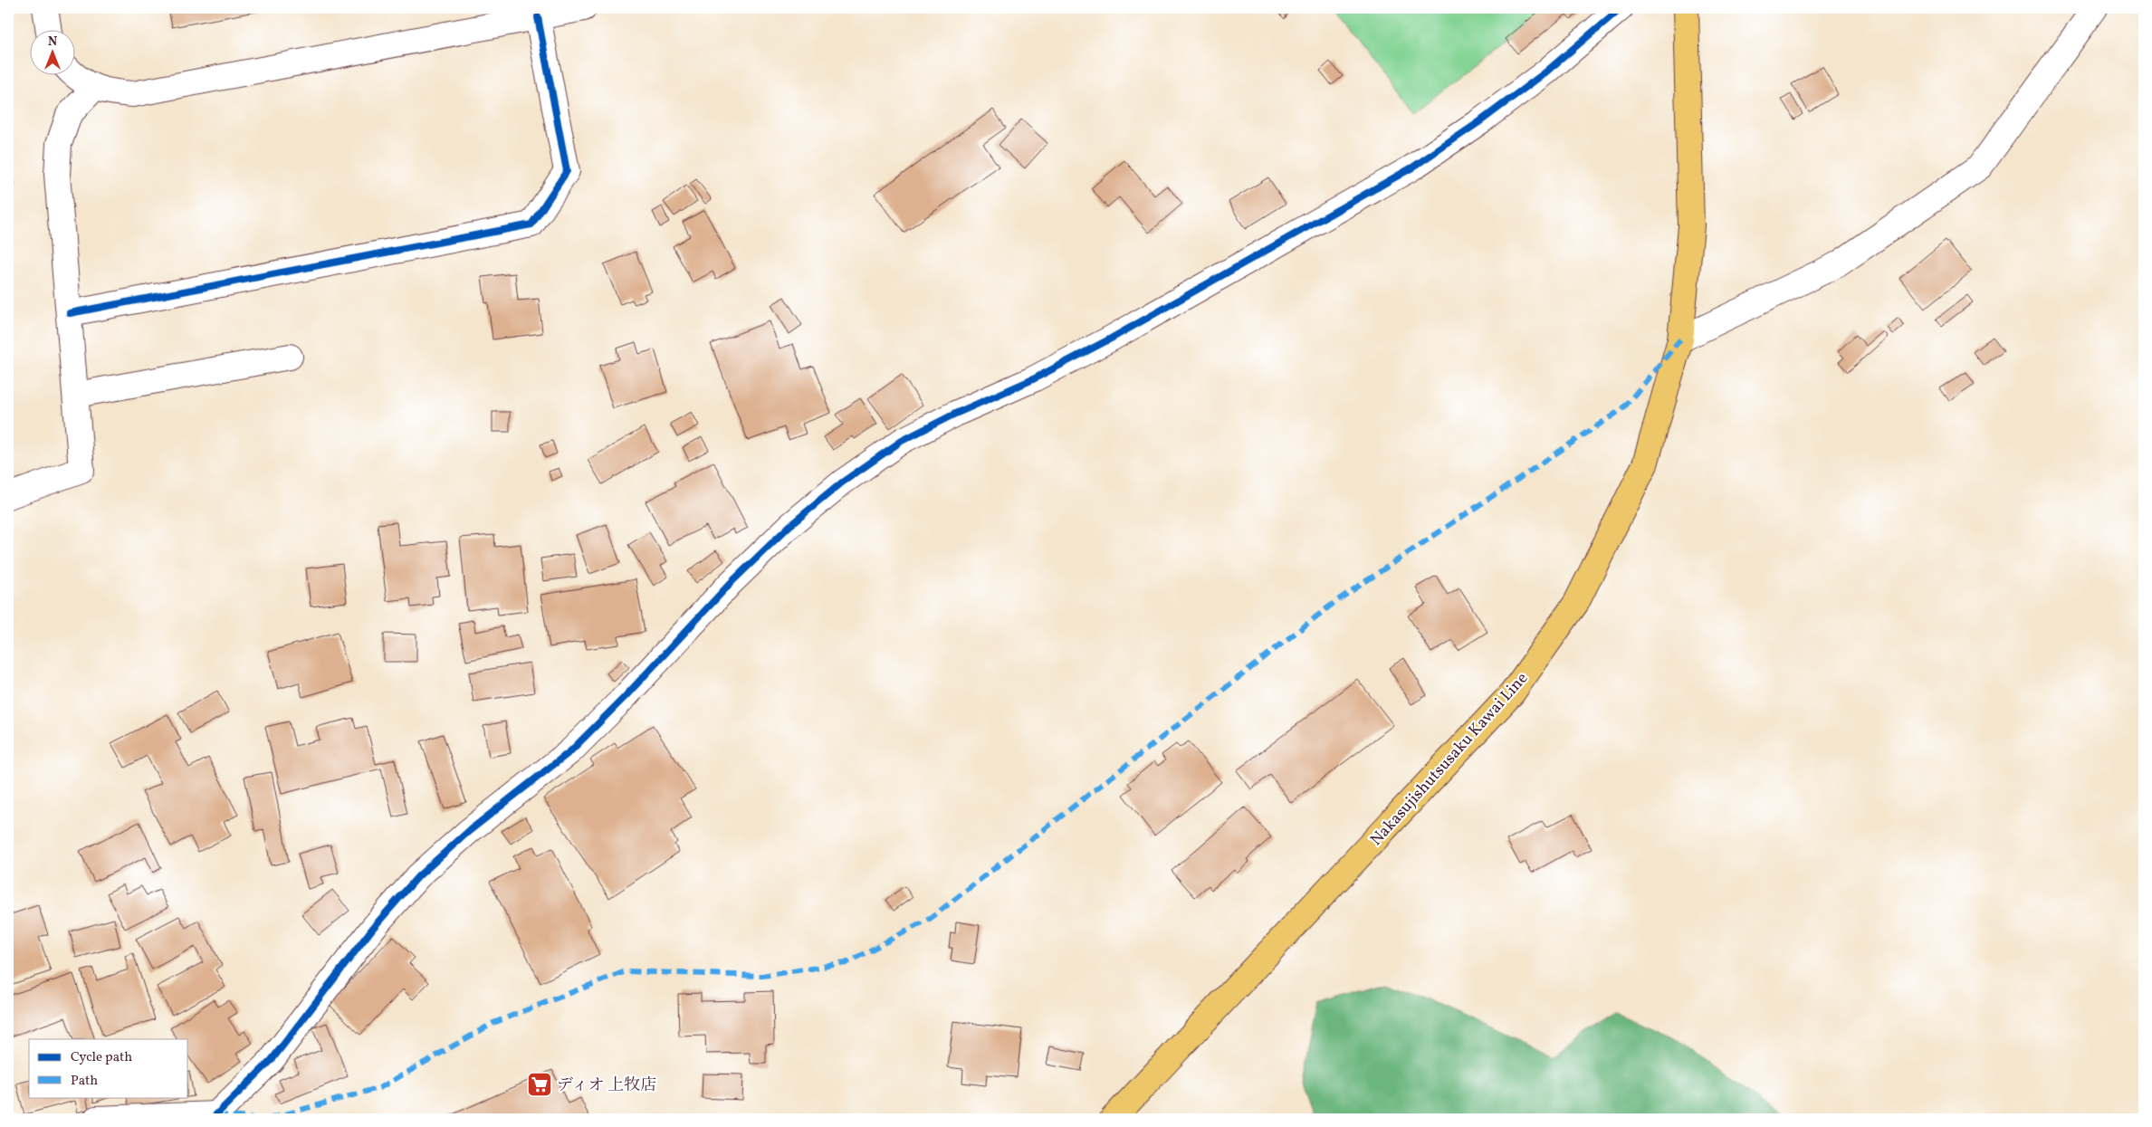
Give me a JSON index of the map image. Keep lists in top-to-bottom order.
{
  "streets": {
    "main road": ["Nakasujishutsusaku Kawai Line"]
  },
  "places": {
    "supermarket": ["ディオ 上牧店"]
  },
  "legend": ["Cycle path", "Path"],
  "north": "top"
}
